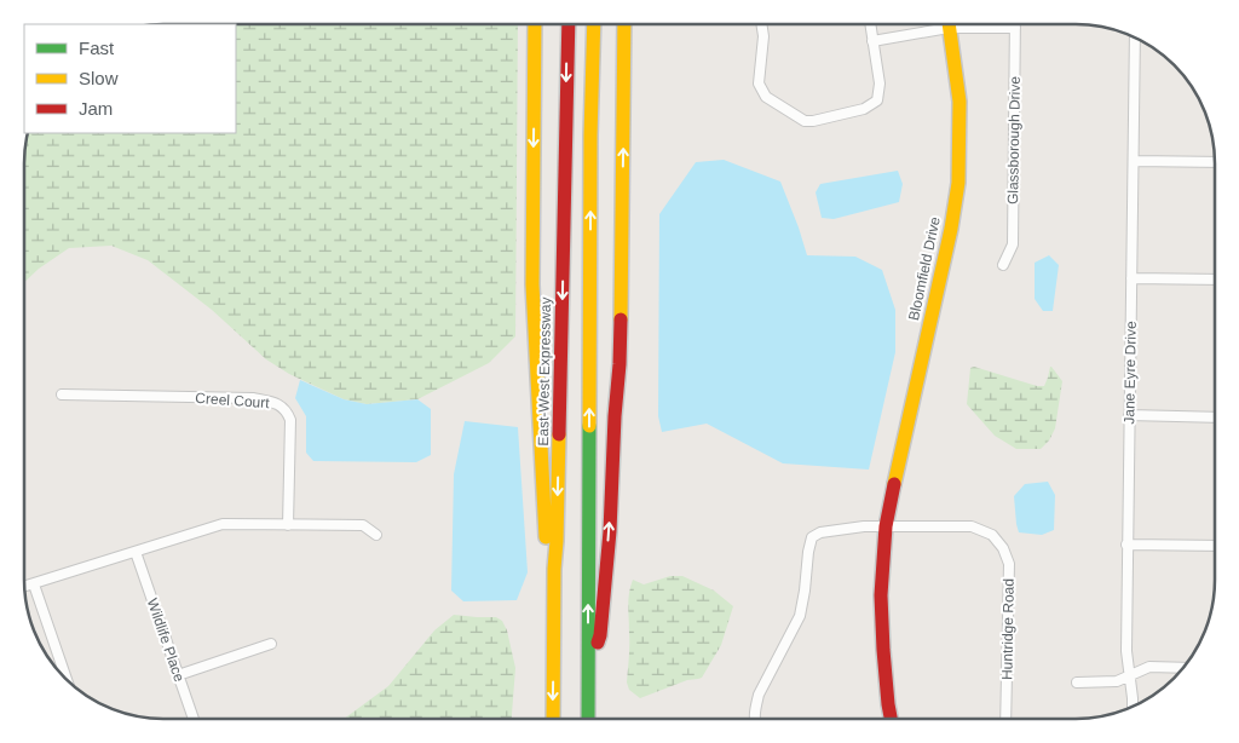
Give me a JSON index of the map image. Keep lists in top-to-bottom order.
{
  "streets": {
    "main road": ["Bloomfield Drive", "East-West Expressway"],
    "street": [
      "Glassborough Drive",
      "Jane Eyre Drive",
      "Creel Court",
      "Huntridge Road",
      "Wildlife Place"
    ]
  },
  "crossings": [
    ["Bloomfield Drive", "Huntridge Road"]
  ],
  "legend": ["Fast", "Slow", "Jam"]
}
